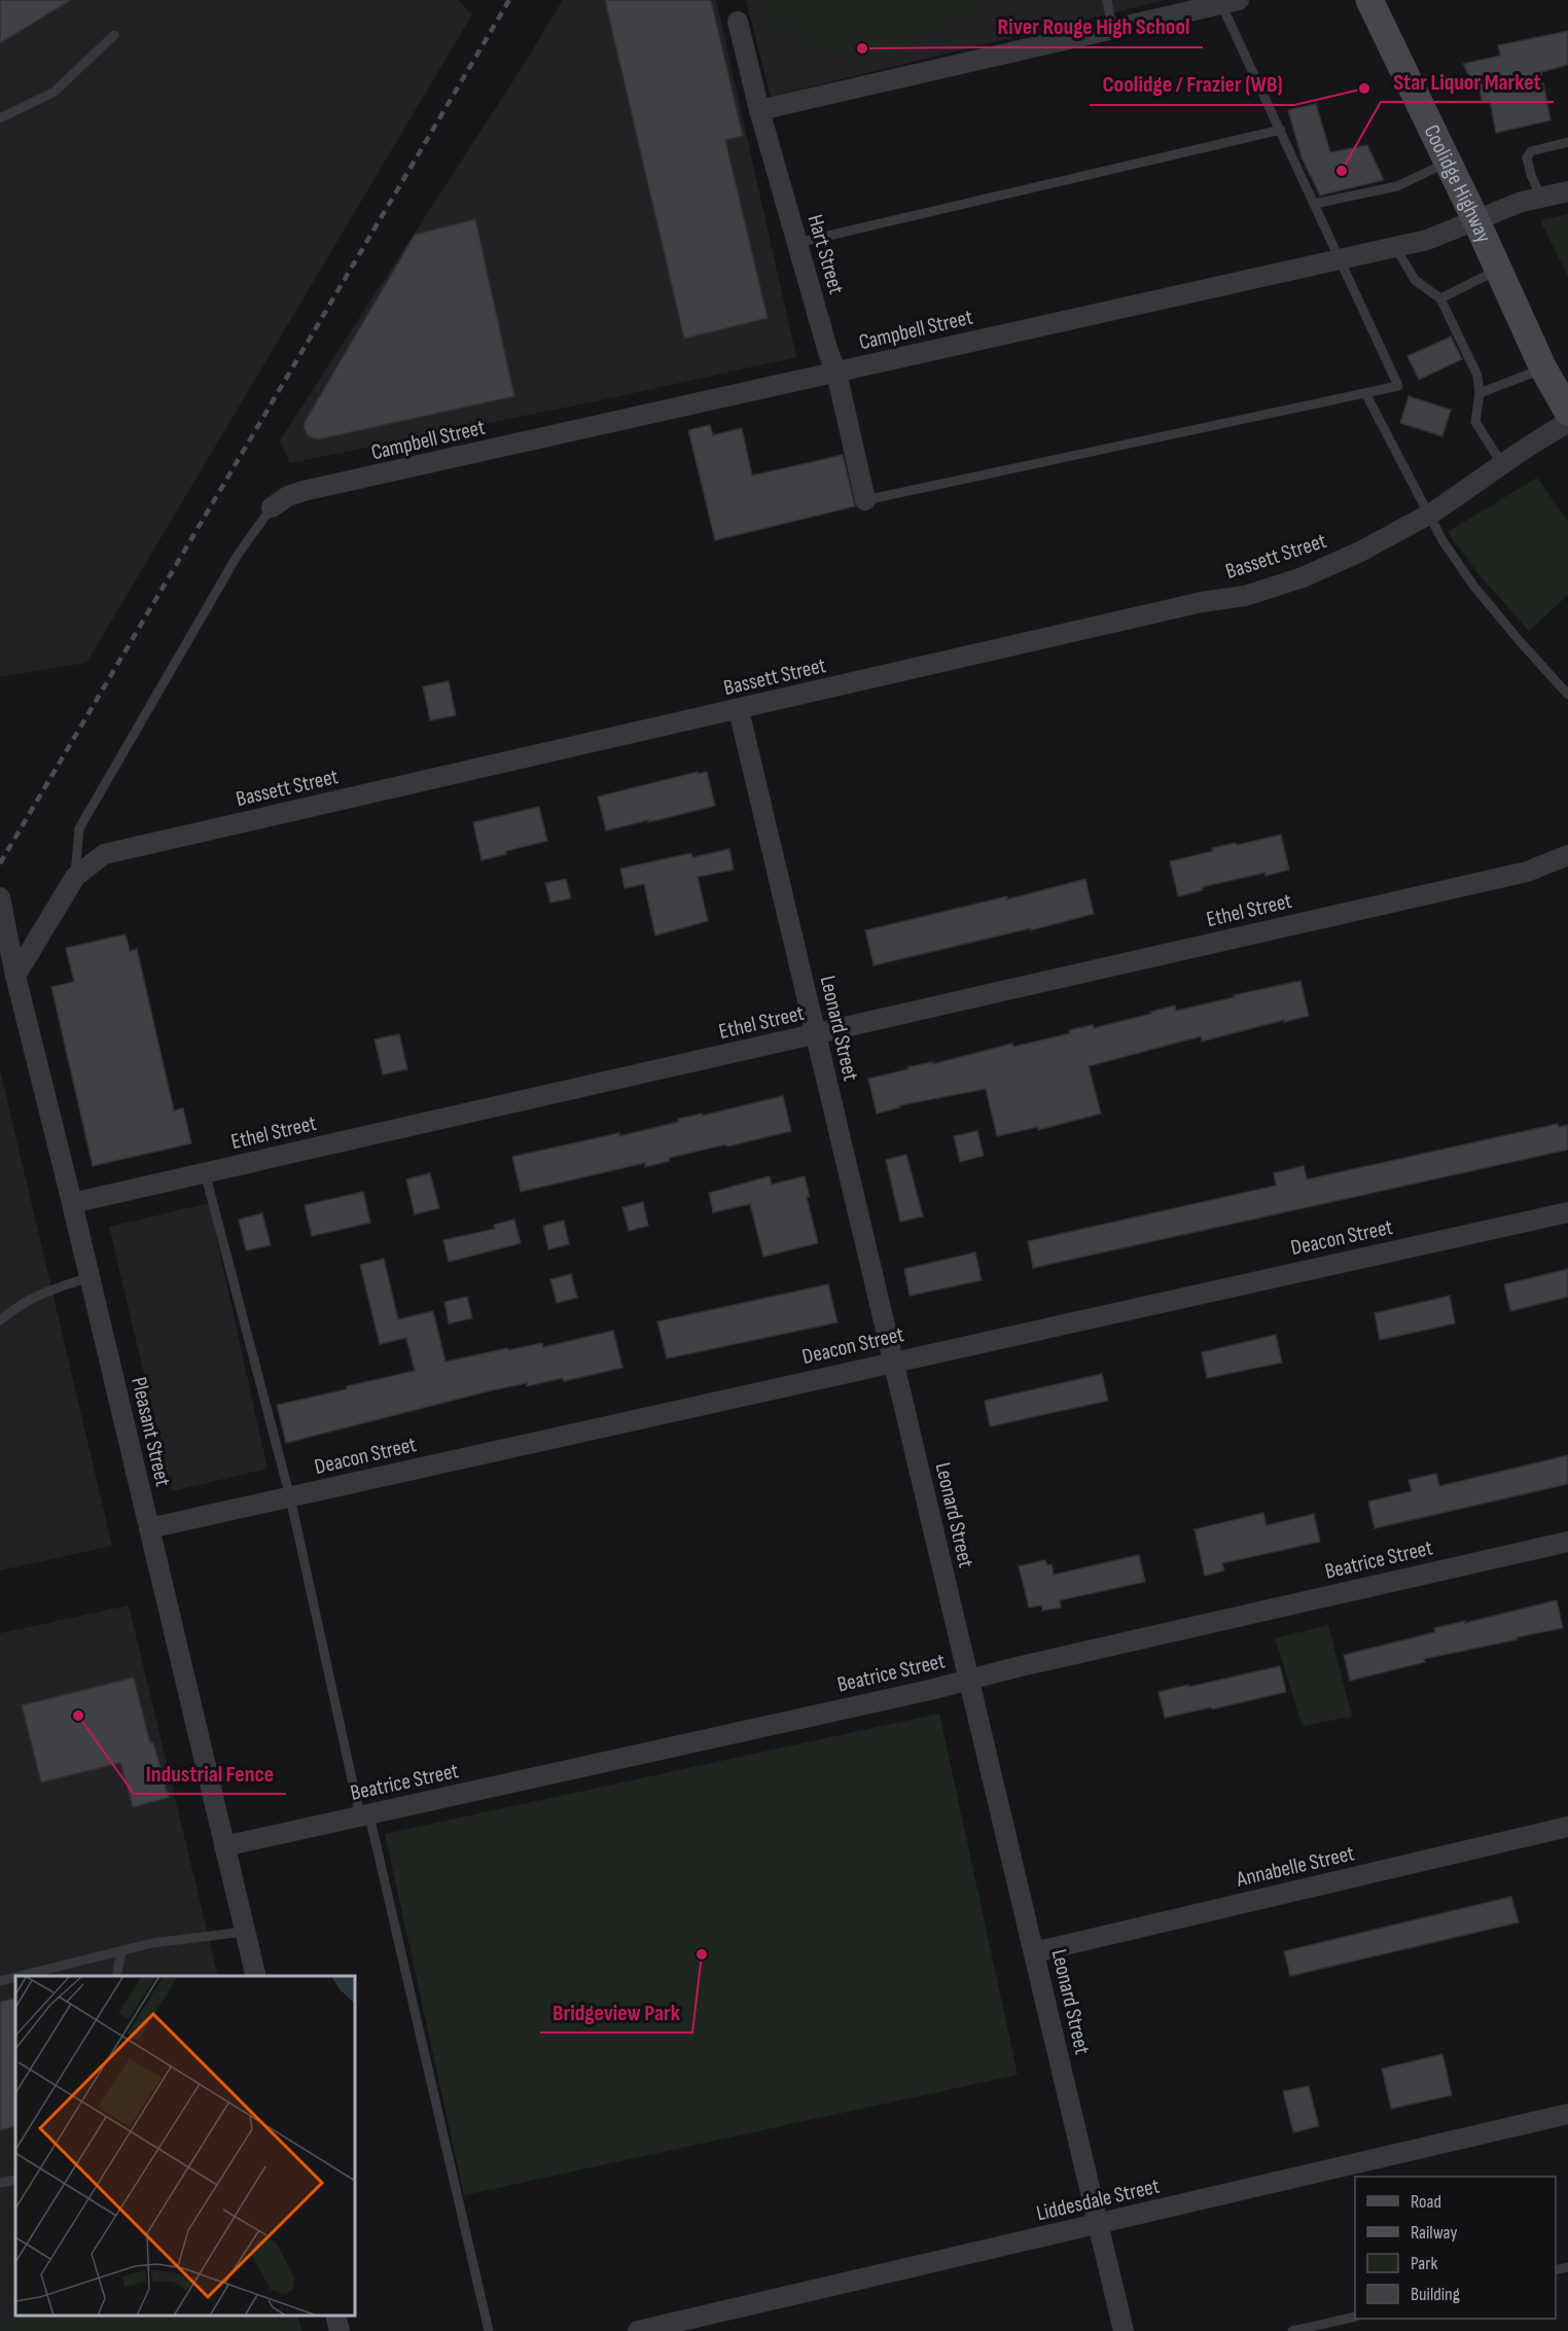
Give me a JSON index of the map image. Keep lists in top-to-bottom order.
{
  "streets": {
    "main road": ["Coolidge Highway"],
    "street": [
      "Hart Street",
      "Campbell Street",
      "Bassett Street",
      "Ethel Street",
      "Leonard Street",
      "Deacon Street",
      "Pleasant Street",
      "Beatrice Street",
      "Annabelle Street",
      "Liddesdale Street"
    ]
  },
  "crossings": [
    ["Coolidge Highway", "Campbell Street"],
    ["Hart Street", "Campbell Street"],
    ["Bassett Street", "Leonard Street"],
    ["Bassett Street", "Pleasant Street"],
    ["Ethel Street", "Leonard Street"],
    ["Ethel Street", "Pleasant Street"],
    ["Leonard Street", "Deacon Street"],
    ["Leonard Street", "Beatrice Street"],
    ["Leonard Street", "Annabelle Street"],
    ["Leonard Street", "Liddesdale Street"],
    ["Deacon Street", "Pleasant Street"],
    ["Pleasant Street", "Beatrice Street"]
  ],
  "places": [
    "River Rouge High School",
    "Coolidge / Frazier (WB)",
    "Star Liquor Market",
    "Industrial Fence",
    "Bridgeview Park"
  ],
  "legend": [
    "Road",
    "Railway",
    "Park",
    "Building"
  ]
}
